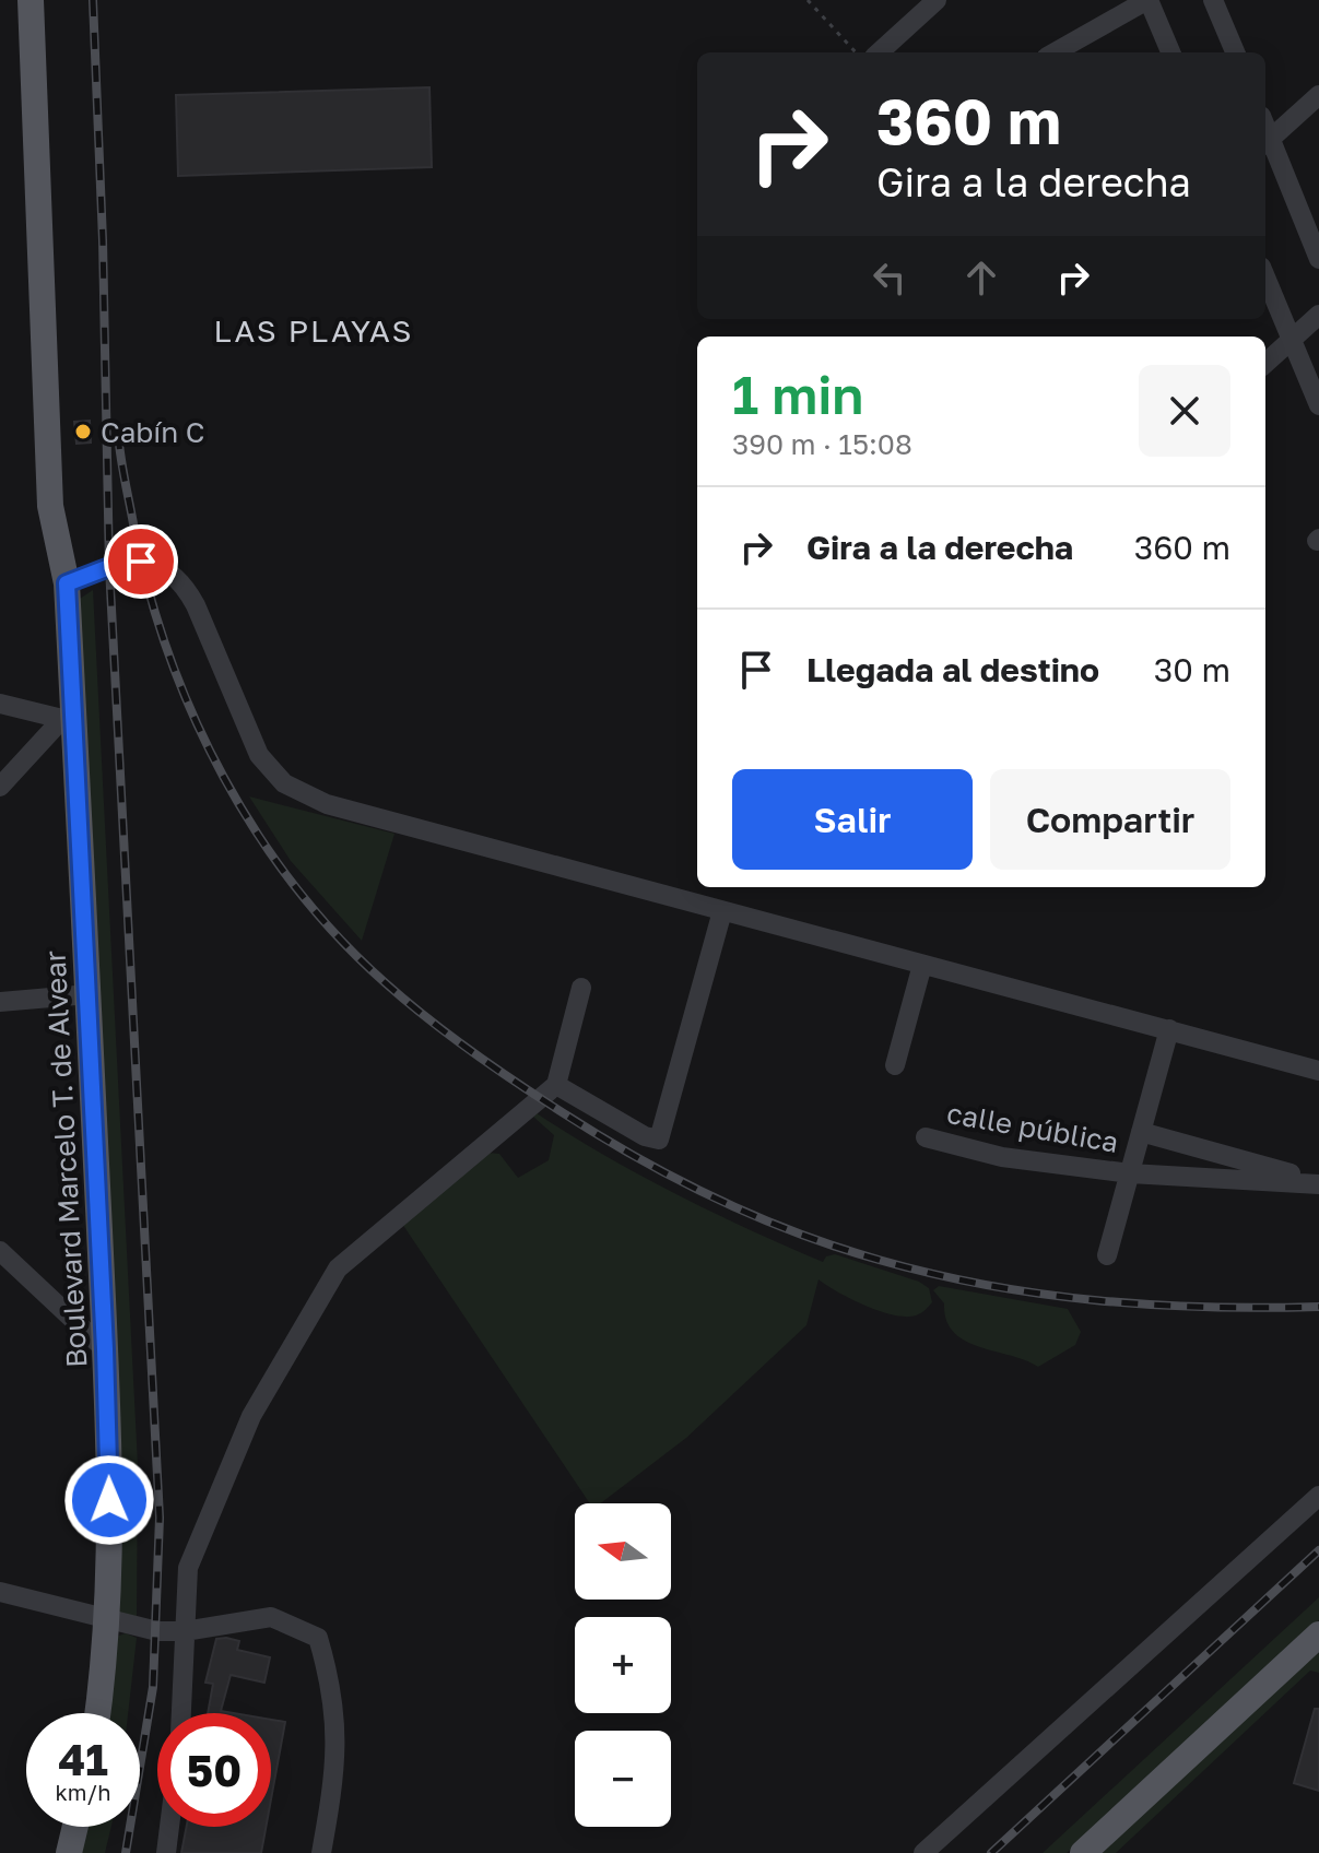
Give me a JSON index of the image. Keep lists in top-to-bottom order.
{
  "streets": {
    "main road": ["Boulevard Marcelo T. de Alvear"],
    "street": ["calle pública"]
  },
  "districts": ["LAS PLAYAS"],
  "places": ["Cabín C"],
  "north": "left",
  "page": {
    "turn": ["360 m", "Gira a la derecha"],
    "heading": ["1 min", "390 m · 15:08"],
    "list": [
      {
        "name": "Gira a la derecha",
        "value": "360 m"
      },
      {
        "name": "Llegada al destino",
        "value": "30 m"
      }
    ],
    "buttons": ["Salir", "Compartir"],
    "map_buttons": ["+", "−"],
    "speed": "41 km/h",
    "limit": "50"
  }
}
